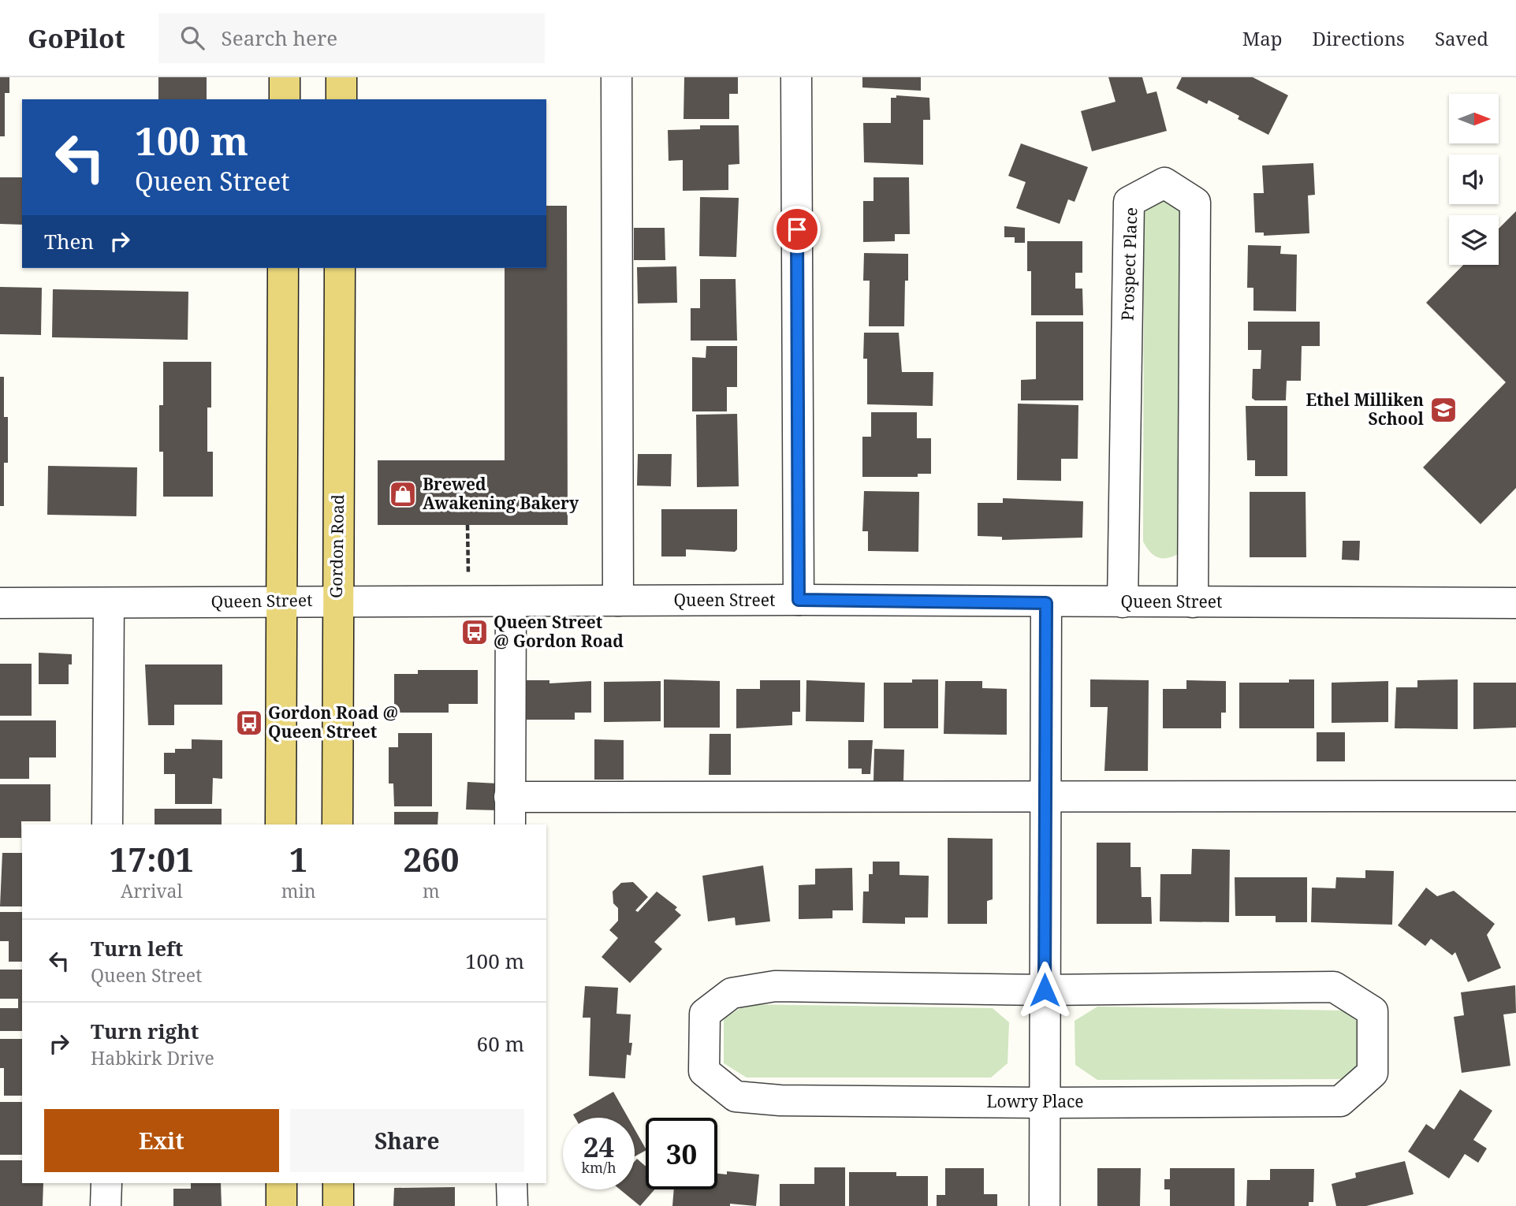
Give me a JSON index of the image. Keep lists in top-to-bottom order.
{
  "streets": {
    "main road": ["Gordon Road"],
    "street": ["Prospect Place", "Queen Street", "Lowry Place"]
  },
  "crossings": [
    ["Prospect Place", "Queen Street"],
    ["Gordon Road", "Queen Street"]
  ],
  "places": {
    "school or university": ["Ethel Milliken School"],
    "shop": ["Brewed Awakening Bakery"],
    "bus stop": ["Queen Street @ Gordon Road", "Gordon Road @ Queen Street"]
  },
  "north": "right",
  "page": {
    "header": "GoPilot",
    "search": "Search here",
    "nav": ["Map", "Directions", "Saved"],
    "turn": ["100 m", "Queen Street"],
    "then": "Then",
    "eta": [
      "17:01",
      "Arrival",
      "1",
      "min",
      "260",
      "m"
    ],
    "list": [
      {
        "name": "Turn left",
        "note": "Queen Street",
        "value": "100 m"
      },
      {
        "name": "Turn right",
        "note": "Habkirk Drive",
        "value": "60 m"
      }
    ],
    "buttons": ["Exit", "Share"],
    "speed": "24 km/h",
    "limit": "30"
  }
}
